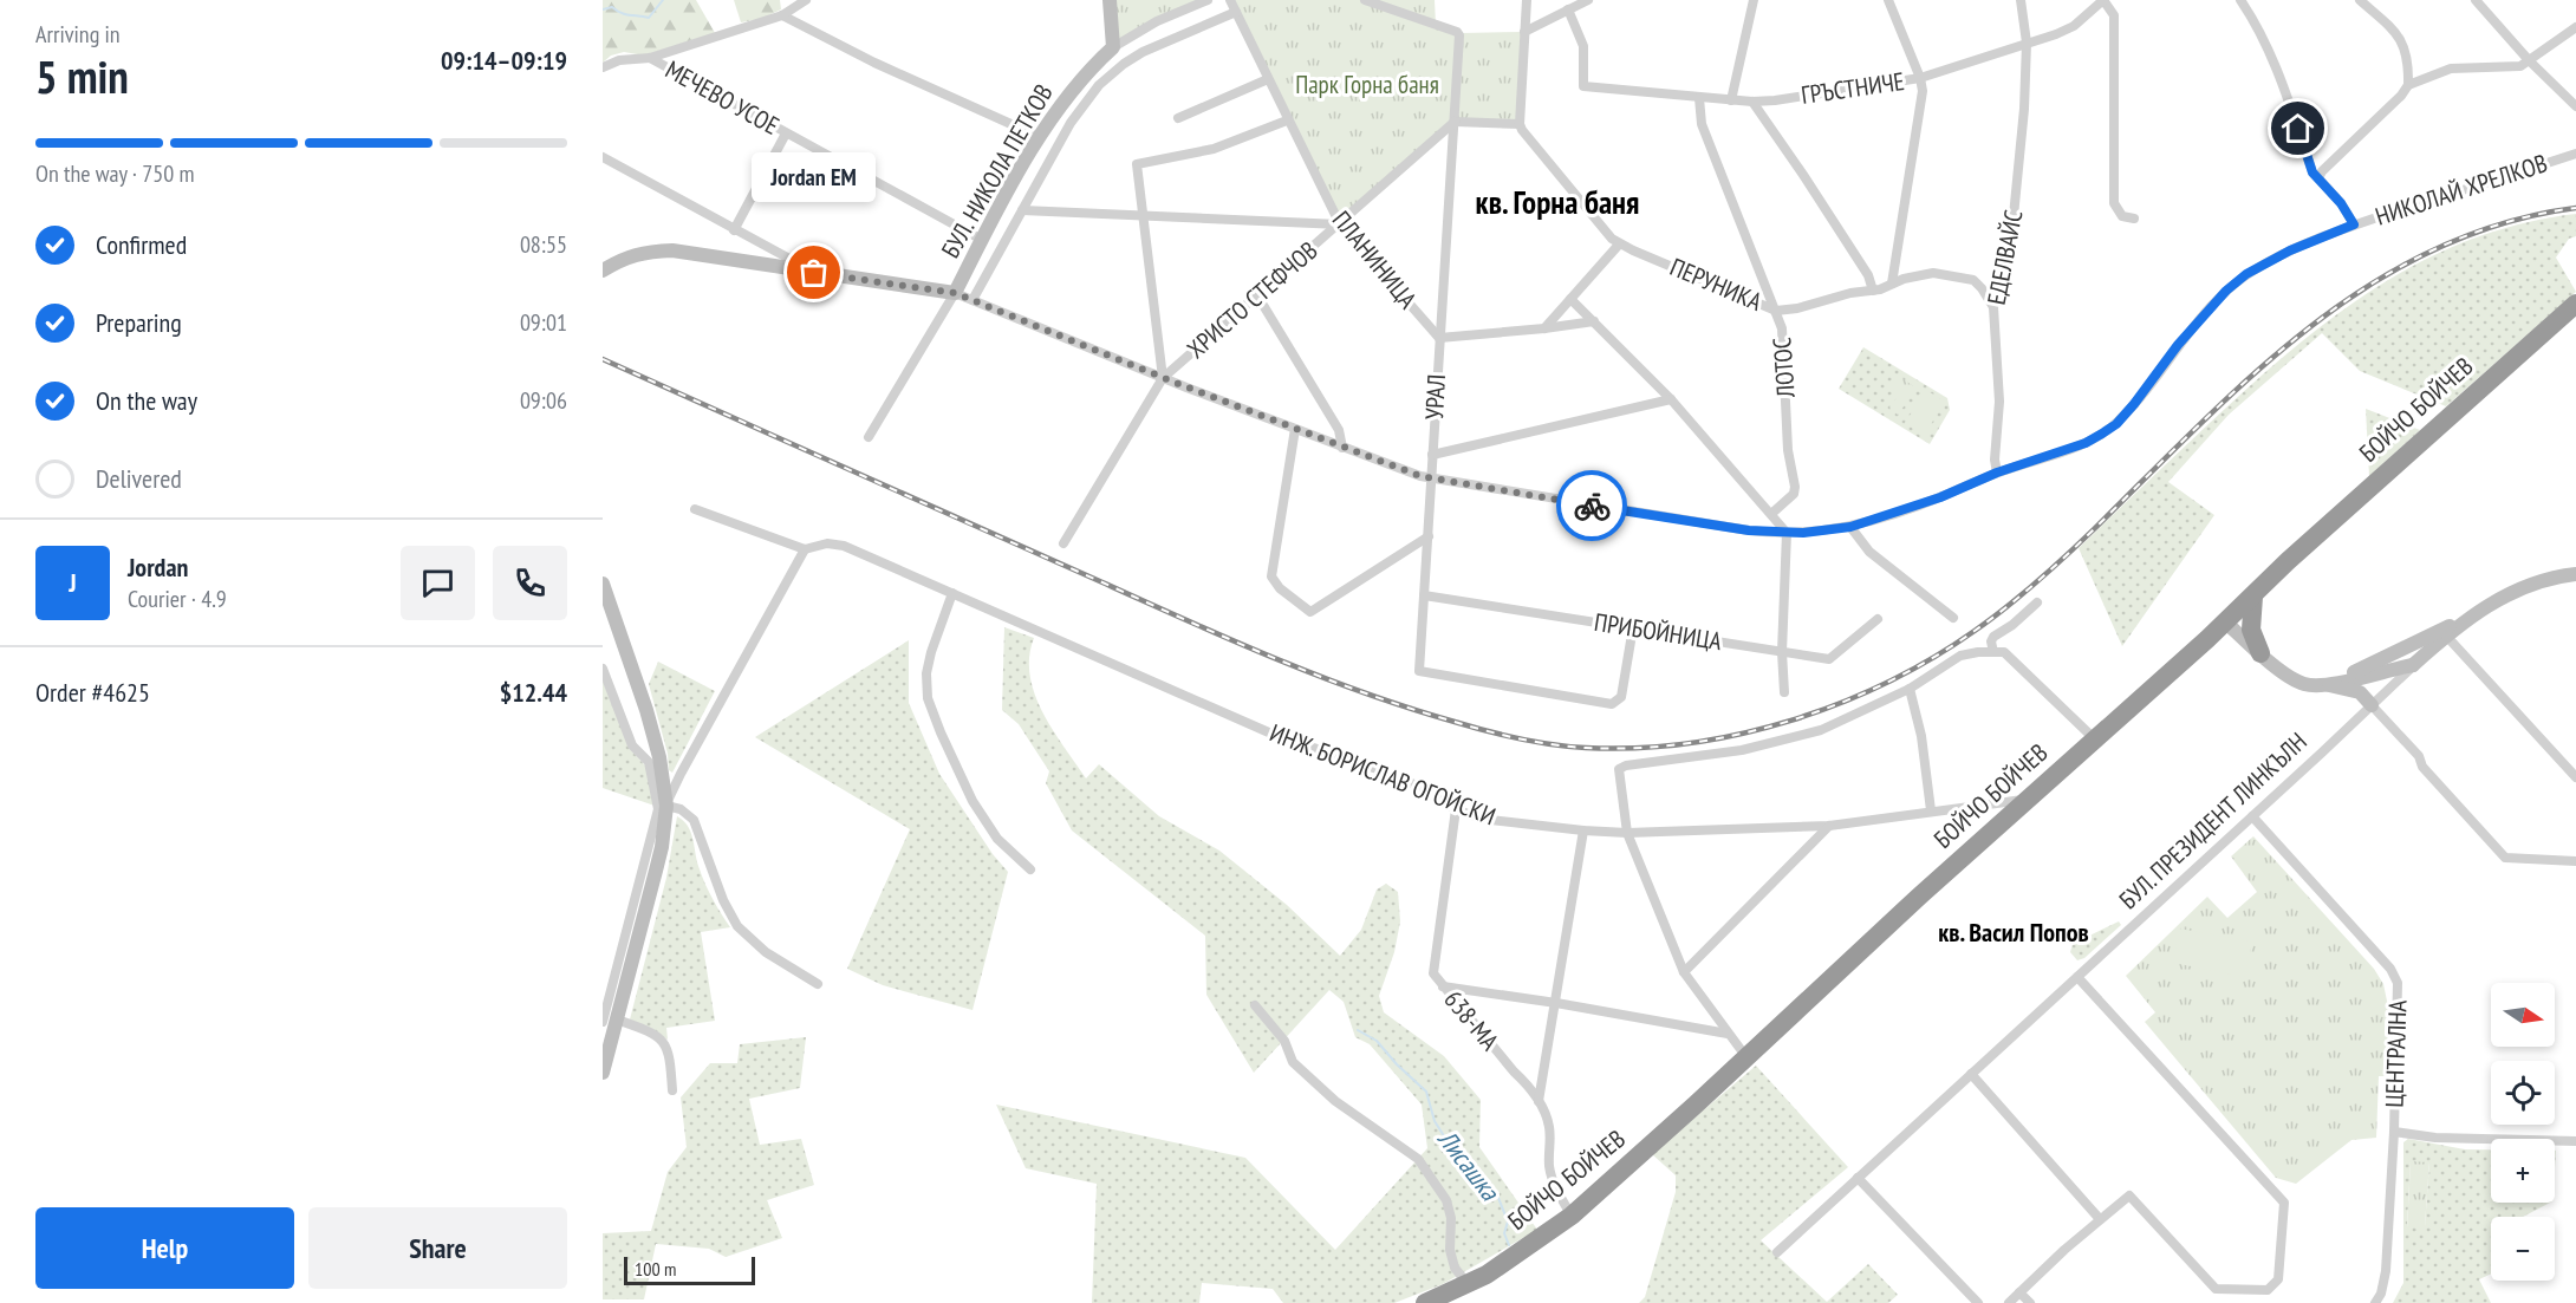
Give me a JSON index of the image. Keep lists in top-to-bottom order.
{
  "streets": {
    "highway": ["БОЙЧО БОЙЧЕВ"],
    "street": [
      "ГРЪСТНИЧЕ",
      "МЕЧЕВО УСОЕ",
      "БУЛ. НИКОЛА ПЕТКОВ",
      "НИКОЛАЙ ХРЕЛКОВ",
      "ЕДЕЛВАЙС",
      "ПЛАНИНИЦА",
      "ПЕРУНИКА",
      "ХРИСТО СТЕФЧОВ",
      "ЛОТОС",
      "УРАЛ",
      "ПРИБОЙНИЦА",
      "ИНЖ. БОРИСЛАВ ОГОЙСКИ",
      "БУЛ. ПРЕЗИДЕНТ ЛИНКЪЛН",
      "638-МА",
      "ЦЕНТРАЛНА"
    ]
  },
  "crossings": [
    ["ГРЪСТНИЧЕ", "ЕДЕЛВАЙС"],
    ["ГРЪСТНИЧЕ", "ЛОТОС"],
    ["МЕЧЕВО УСОЕ", "БУЛ. НИКОЛА ПЕТКОВ"],
    ["БУЛ. НИКОЛА ПЕТКОВ", "НИКОЛАЙ ХРЕЛКОВ"],
    ["БУЛ. НИКОЛА ПЕТКОВ", "ПЛАНИНИЦА"],
    ["НИКОЛАЙ ХРЕЛКОВ", "ЕДЕЛВАЙС"],
    ["НИКОЛАЙ ХРЕЛКОВ", "ХРИСТО СТЕФЧОВ"],
    ["НИКОЛАЙ ХРЕЛКОВ", "УРАЛ"],
    ["ЕДЕЛВАЙС", "ПЕРУНИКА"],
    ["ПЛАНИНИЦА", "ХРИСТО СТЕФЧОВ"],
    ["ПЛАНИНИЦА", "УРАЛ"],
    ["ПЕРУНИКА", "ЛОТОС"],
    ["ХРИСТО СТЕФЧОВ", "УРАЛ"],
    ["УРАЛ", "ПРИБОЙНИЦА"],
    ["БОЙЧО БОЙЧЕВ", "ИНЖ. БОРИСЛАВ ОГОЙСКИ"],
    ["БОЙЧО БОЙЧЕВ", "638-МА"],
    ["ИНЖ. БОРИСЛАВ ОГОЙСКИ", "638-МА"],
    ["БУЛ. ПРЕЗИДЕНТ ЛИНКЪЛН", "ЦЕНТРАЛНА"]
  ],
  "districts": ["кв. Горна баня", "кв. Васил Попов"],
  "water": ["Лисашка"],
  "parks": ["Парк Горна баня"],
  "places": ["Jordan EM"],
  "scale_bar": "100 m",
  "north": "right",
  "page": {
    "heading": ["5 min", "Arriving in", "09:14–09:19"],
    "panel": [
      "Jordan",
      "Courier · 4.9",
      "Order #4625",
      "$12.44"
    ],
    "bar": "On the way · 750 m",
    "bubble": "Jordan EM",
    "list": [
      ["Confirmed", "08:55"],
      ["Preparing", "09:01"],
      ["On the way", "09:06"],
      "Delivered"
    ],
    "round": "J",
    "map_buttons": ["+", "−"],
    "buttons": ["Help", "Share"],
    "scale": "100 m"
  }
}
